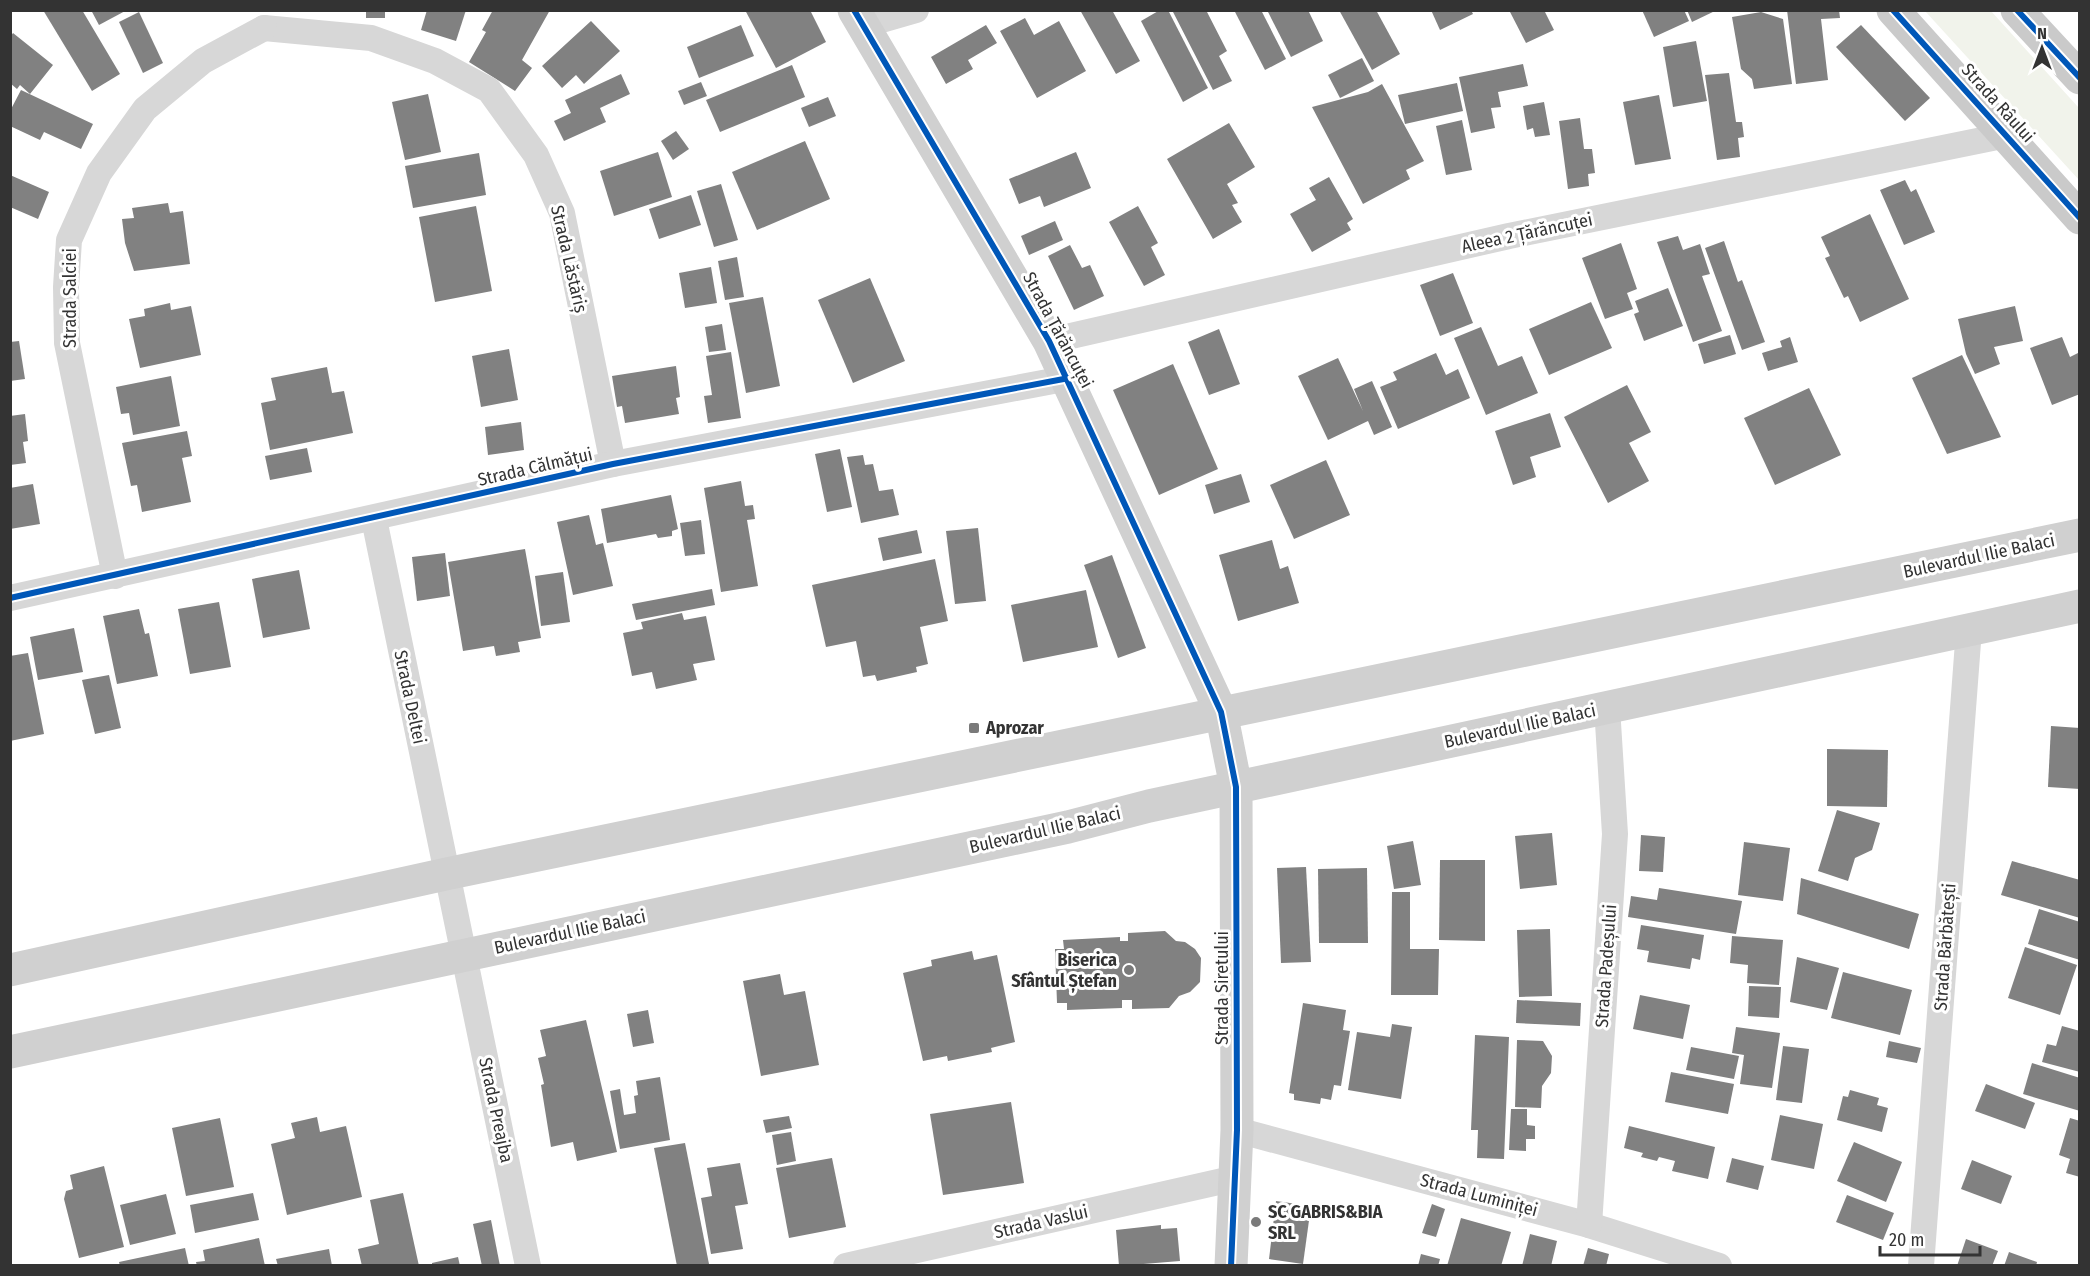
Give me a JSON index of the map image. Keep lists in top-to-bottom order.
{
  "streets": {
    "main road": [
      "Strada Râului",
      "Strada Țărăncuței",
      "Bulevardul Ilie Balaci",
      "Strada Siretului"
    ],
    "street": [
      "Aleea 2 Țărăncuței",
      "Strada Lăstăriș",
      "Strada Salciei",
      "Strada Călmățui",
      "Strada Deltei",
      "Strada Bărbătești",
      "Strada Padeșului",
      "Strada Preajba",
      "Strada Luminiței",
      "Strada Vaslui"
    ]
  },
  "crossings": [
    ["Strada Râului", "Aleea 2 Țărăncuței"],
    ["Aleea 2 Țărăncuței", "Strada Țărăncuței"],
    ["Strada Lăstăriș", "Strada Salciei"],
    ["Strada Lăstăriș", "Strada Călmățui"],
    ["Strada Salciei", "Strada Călmățui"],
    ["Strada Țărăncuței", "Strada Călmățui"],
    ["Strada Țărăncuței", "Bulevardul Ilie Balaci"],
    ["Strada Țărăncuței", "Strada Siretului"],
    ["Strada Călmățui", "Strada Deltei"],
    ["Bulevardul Ilie Balaci", "Strada Deltei"],
    ["Bulevardul Ilie Balaci", "Strada Bărbătești"],
    ["Bulevardul Ilie Balaci", "Strada Padeșului"],
    ["Bulevardul Ilie Balaci", "Strada Siretului"],
    ["Bulevardul Ilie Balaci", "Strada Preajba"],
    ["Strada Deltei", "Strada Preajba"],
    ["Strada Padeșului", "Strada Luminiței"],
    ["Strada Siretului", "Strada Luminiței"],
    ["Strada Siretului", "Strada Vaslui"]
  ],
  "places": {
    "transit": ["Aprozar"],
    "other": ["Biserica Sfântul Ștefan", "SC GABRIS&BIA SRL"]
  },
  "scale_bar": "20 m",
  "north": "top"
}
